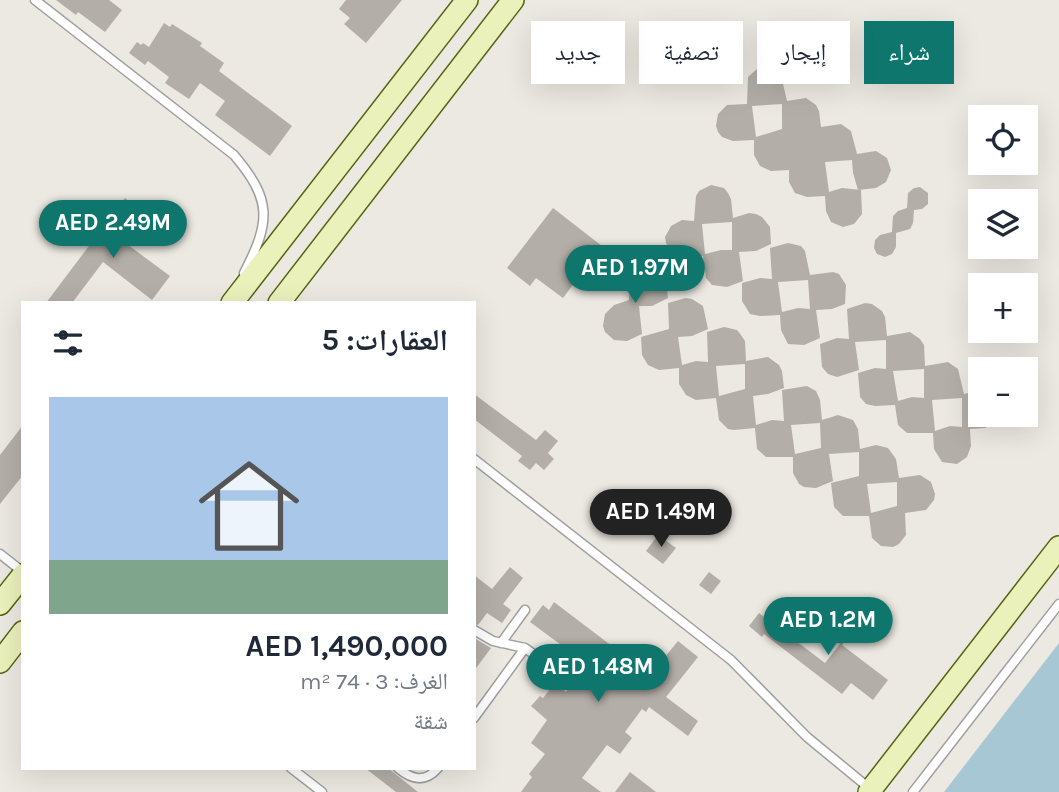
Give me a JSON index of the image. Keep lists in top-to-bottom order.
{
  "page": {
    "chip": [
      "شراء",
      "إيجار",
      "تصفية",
      "جديد"
    ],
    "map_buttons": ["+", "−"],
    "price": [
      "AED 2.49M",
      "AED 1.97M",
      "AED 1.49M",
      "AED 1.2M",
      "AED 1.48M"
    ],
    "heading": "العقارات: 5",
    "list": [
      {
        "name": "AED 1,490,000",
        "note": "الغرف: 3 · 74 m² · شقة"
      }
    ]
  }
}
